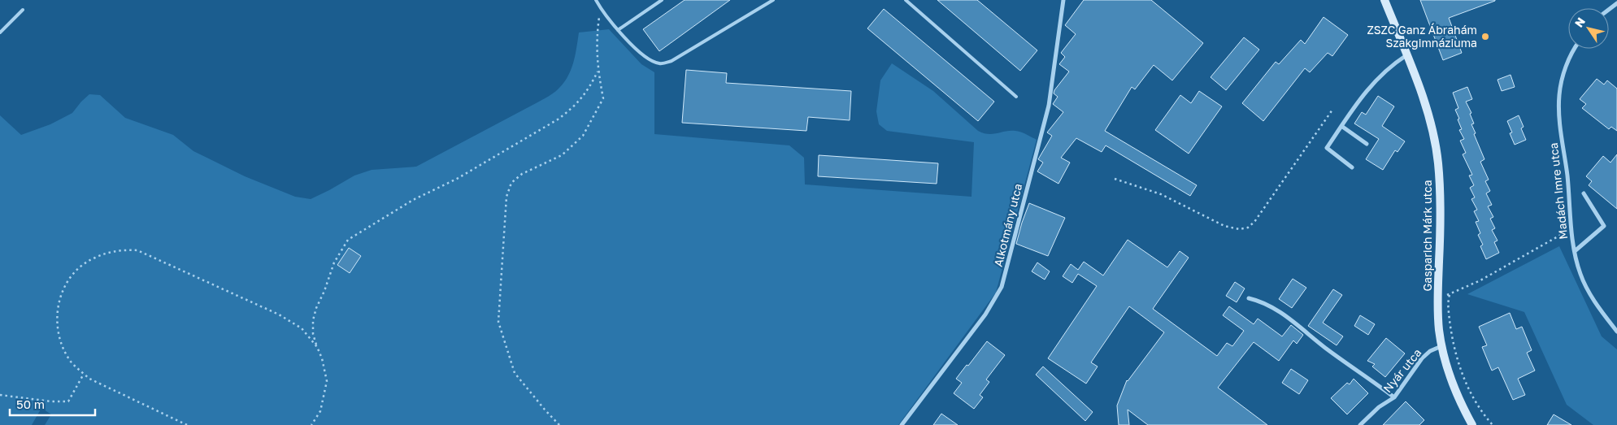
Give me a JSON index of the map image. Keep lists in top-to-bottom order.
{
  "streets": {
    "street": [
      "Madách Imre utca",
      "Alkotmány utca",
      "Gasparich Márk utca",
      "Nyár utca"
    ]
  },
  "crossings": [
    ["Gasparich Márk utca", "Nyár utca"]
  ],
  "places": ["ZSZC Ganz Ábrahám Szakgimnáziuma"],
  "scale_bar": "50 m",
  "north": "top left"
}
